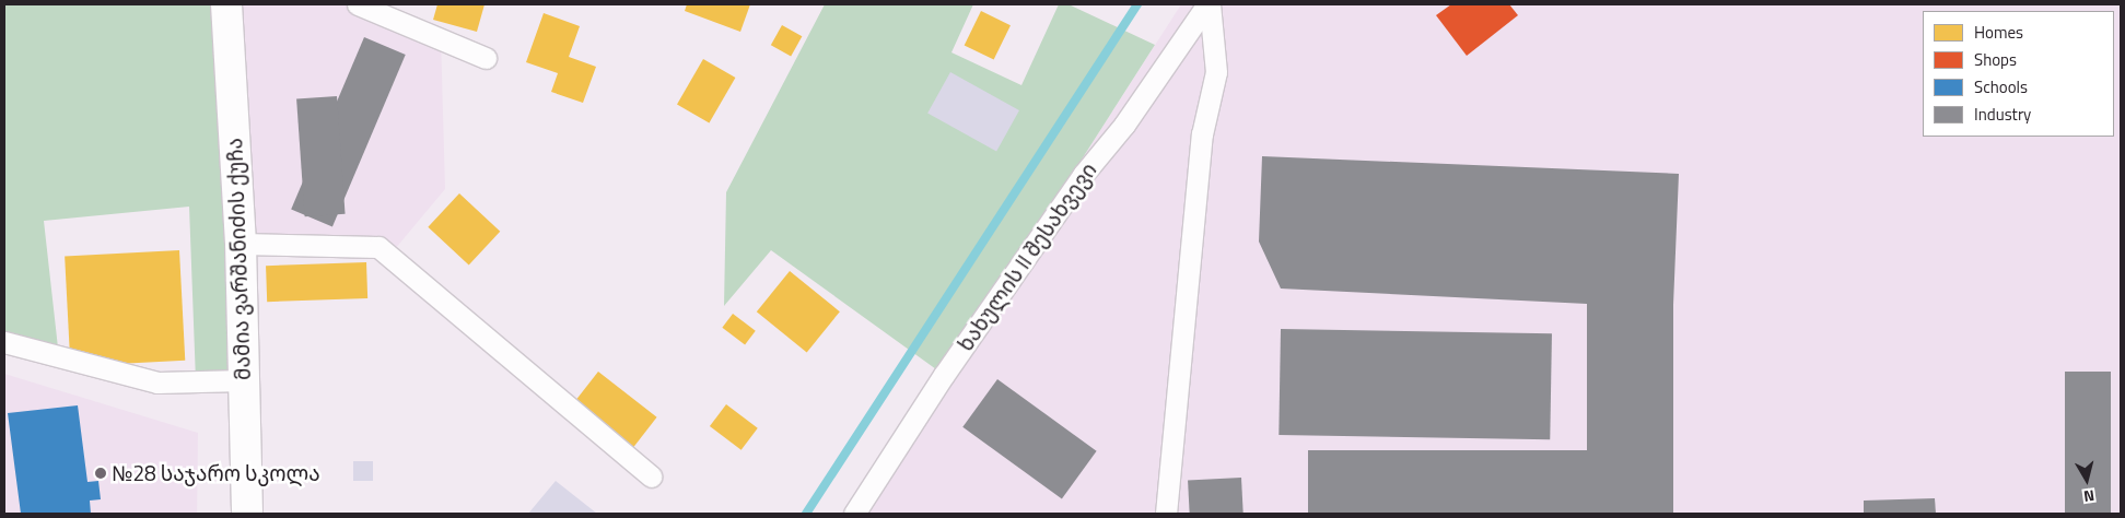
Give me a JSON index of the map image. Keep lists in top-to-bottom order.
{
  "streets": {
    "street": ["ხახულის II შესახვევი", "მამია ვარშანიძის ქუჩა"]
  },
  "places": ["№28 საჯარო სკოლა"],
  "legend": [
    "Homes",
    "Shops",
    "Schools",
    "Industry"
  ],
  "north": "bottom"
}
